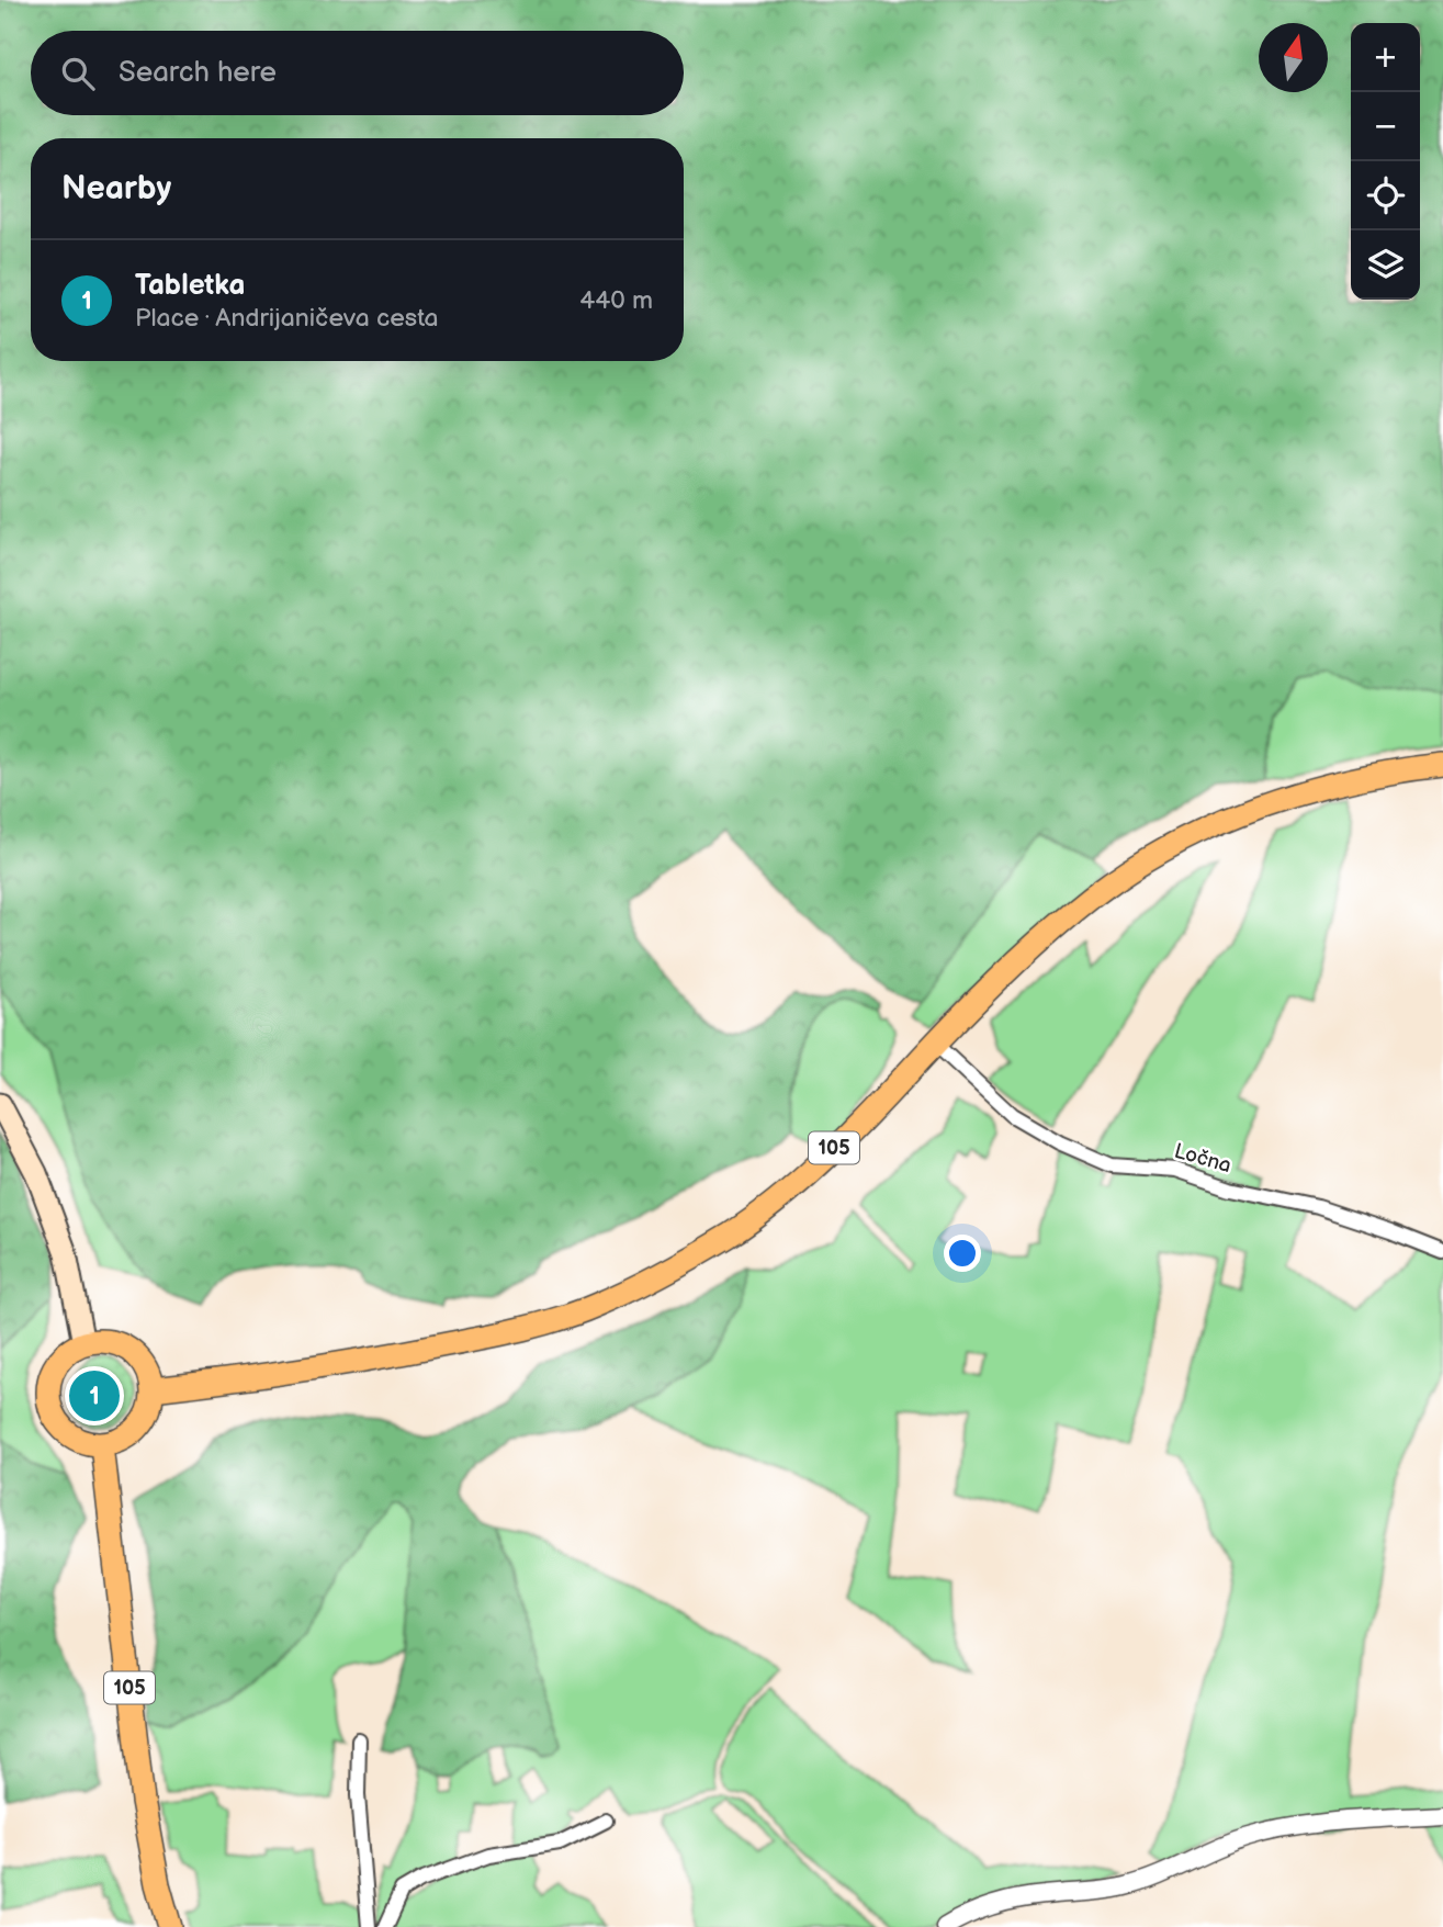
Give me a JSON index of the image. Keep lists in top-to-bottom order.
{
  "streets": {
    "main road": ["105"],
    "street": ["Ločna"]
  },
  "crossings": [
    ["105", "Ločna"]
  ],
  "north": "top",
  "page": {
    "map_buttons": ["+", "−"],
    "search": "Search here",
    "heading": "Nearby",
    "list": [
      {
        "mark": "1",
        "name": "Tabletka",
        "note": "Place · Andrijaničeva cesta",
        "value": "440 m"
      }
    ],
    "pins": "1"
  }
}
